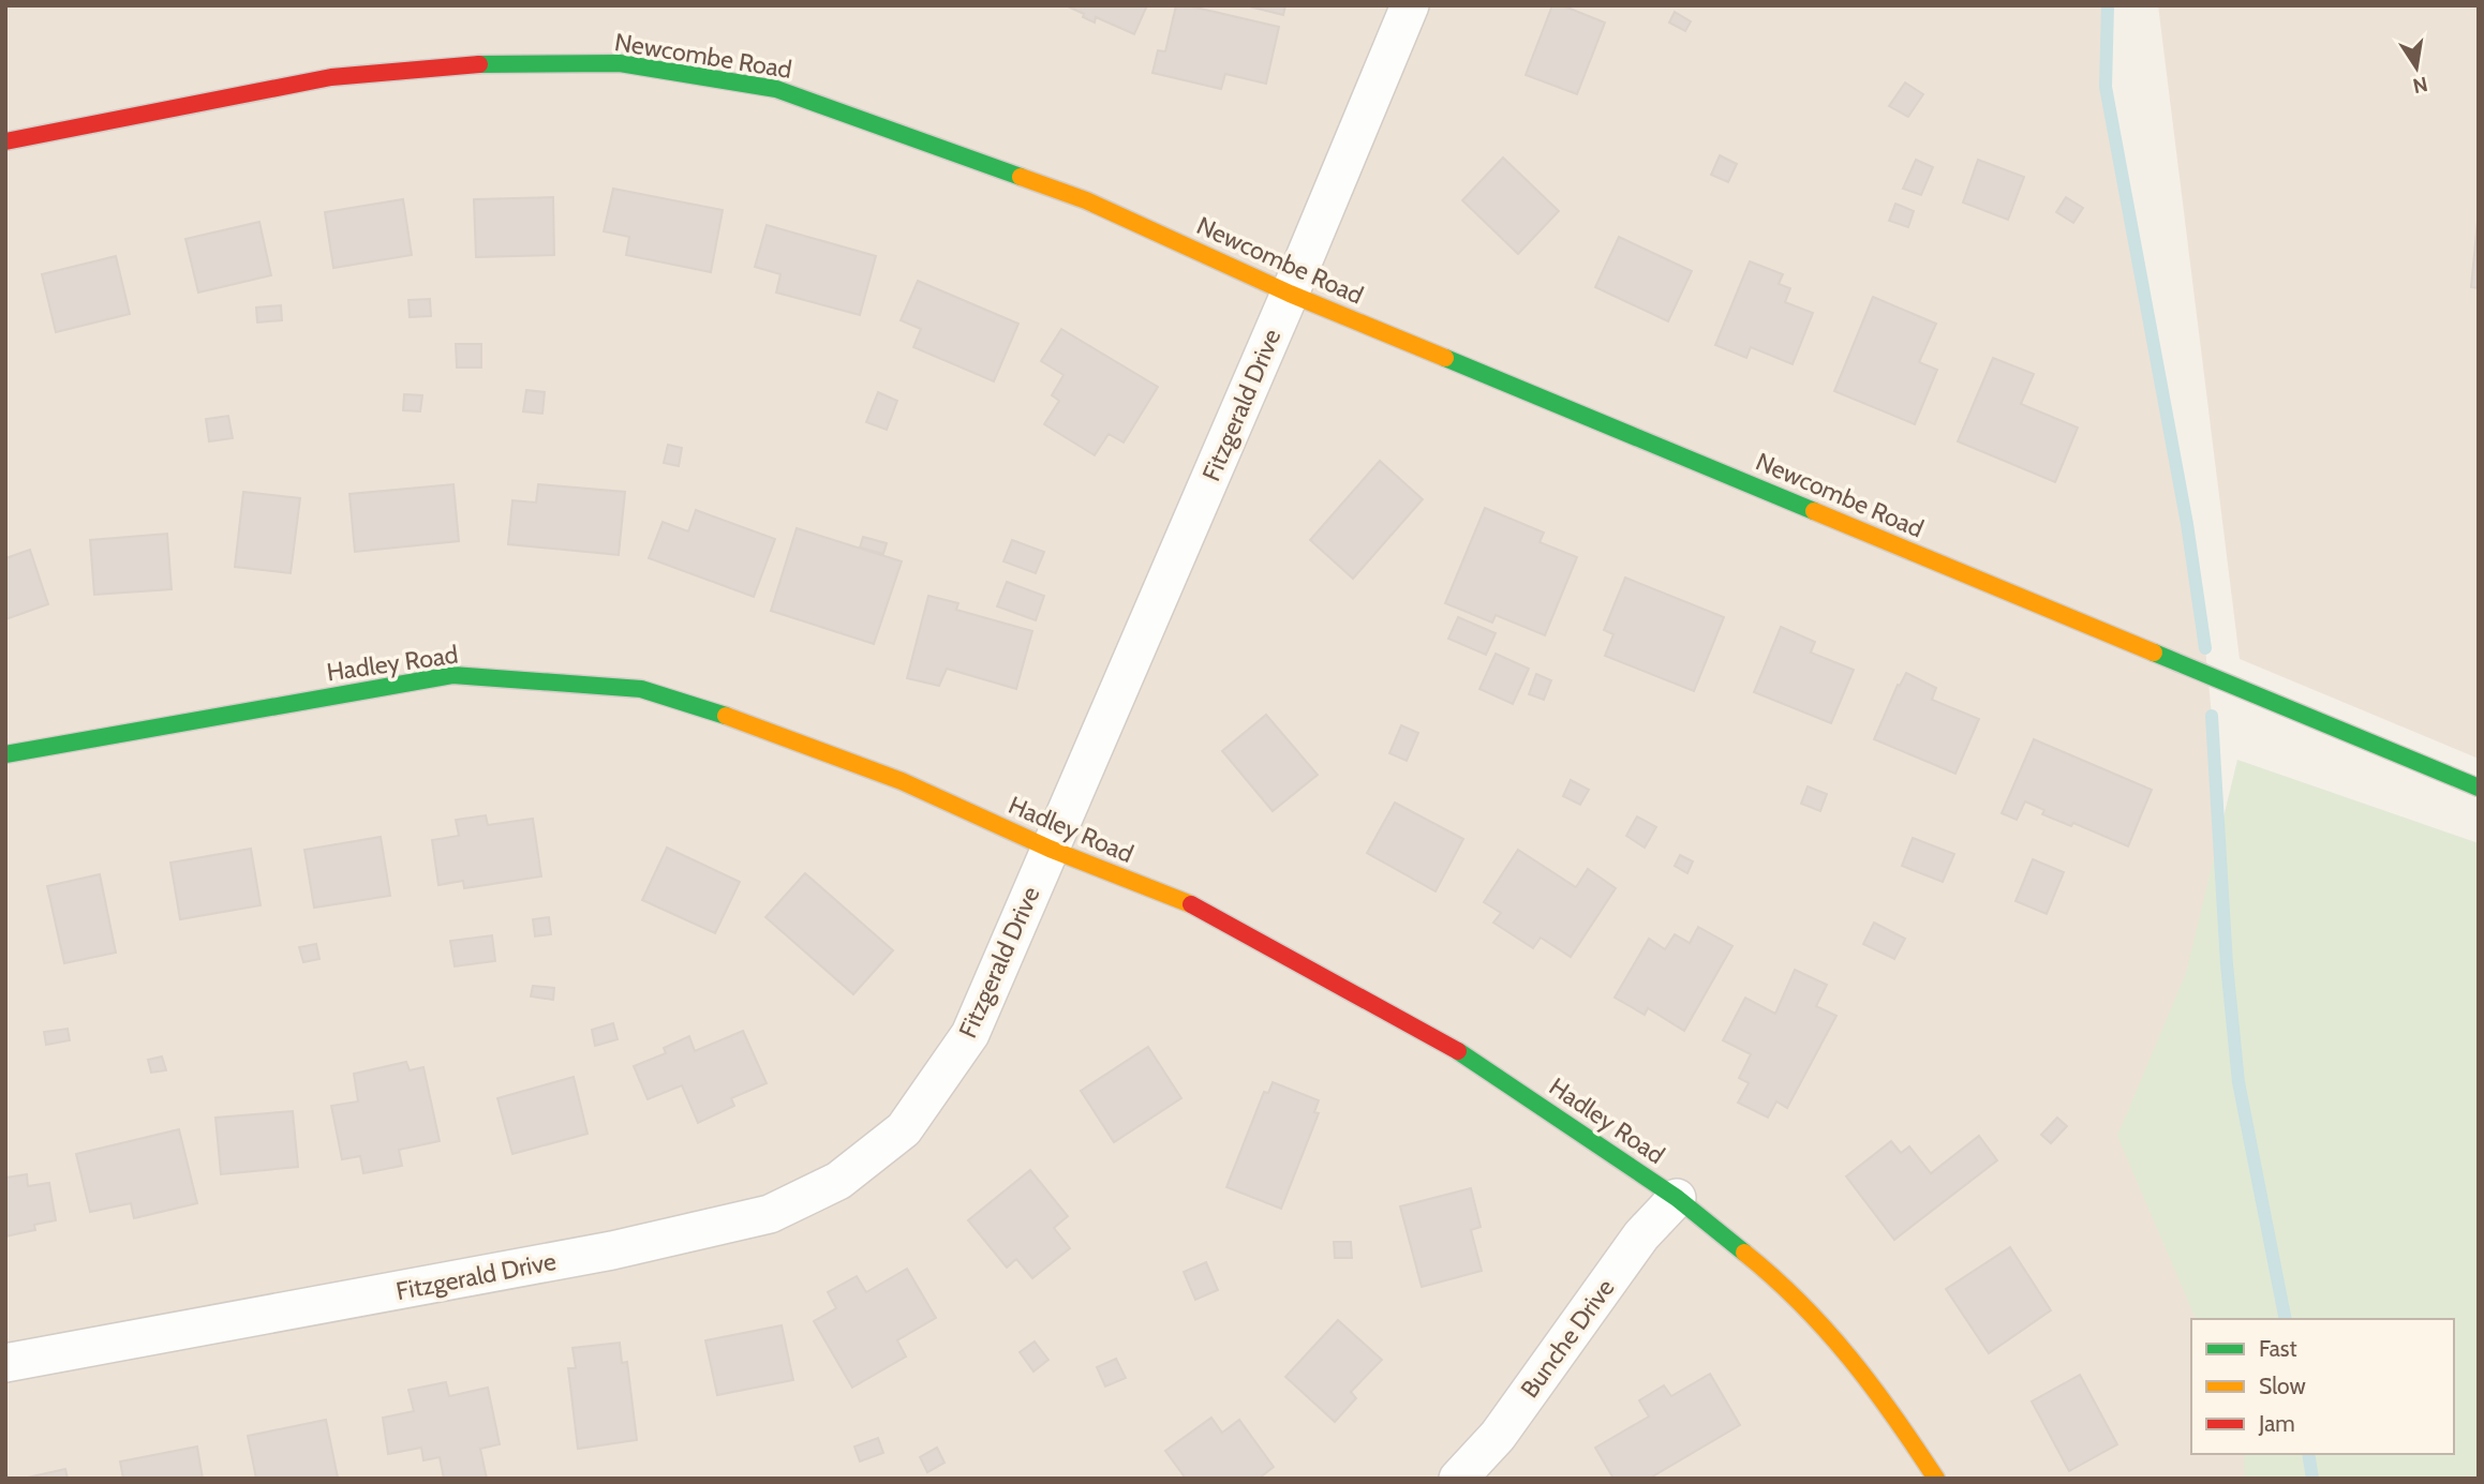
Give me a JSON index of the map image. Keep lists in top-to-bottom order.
{
  "streets": {
    "street": [
      "Newcombe Road",
      "Fitzgerald Drive",
      "Hadley Road",
      "Bunche Drive"
    ]
  },
  "crossings": [
    ["Newcombe Road", "Fitzgerald Drive"],
    ["Fitzgerald Drive", "Hadley Road"],
    ["Hadley Road", "Bunche Drive"]
  ],
  "legend": ["Fast", "Slow", "Jam"],
  "north": "bottom"
}
